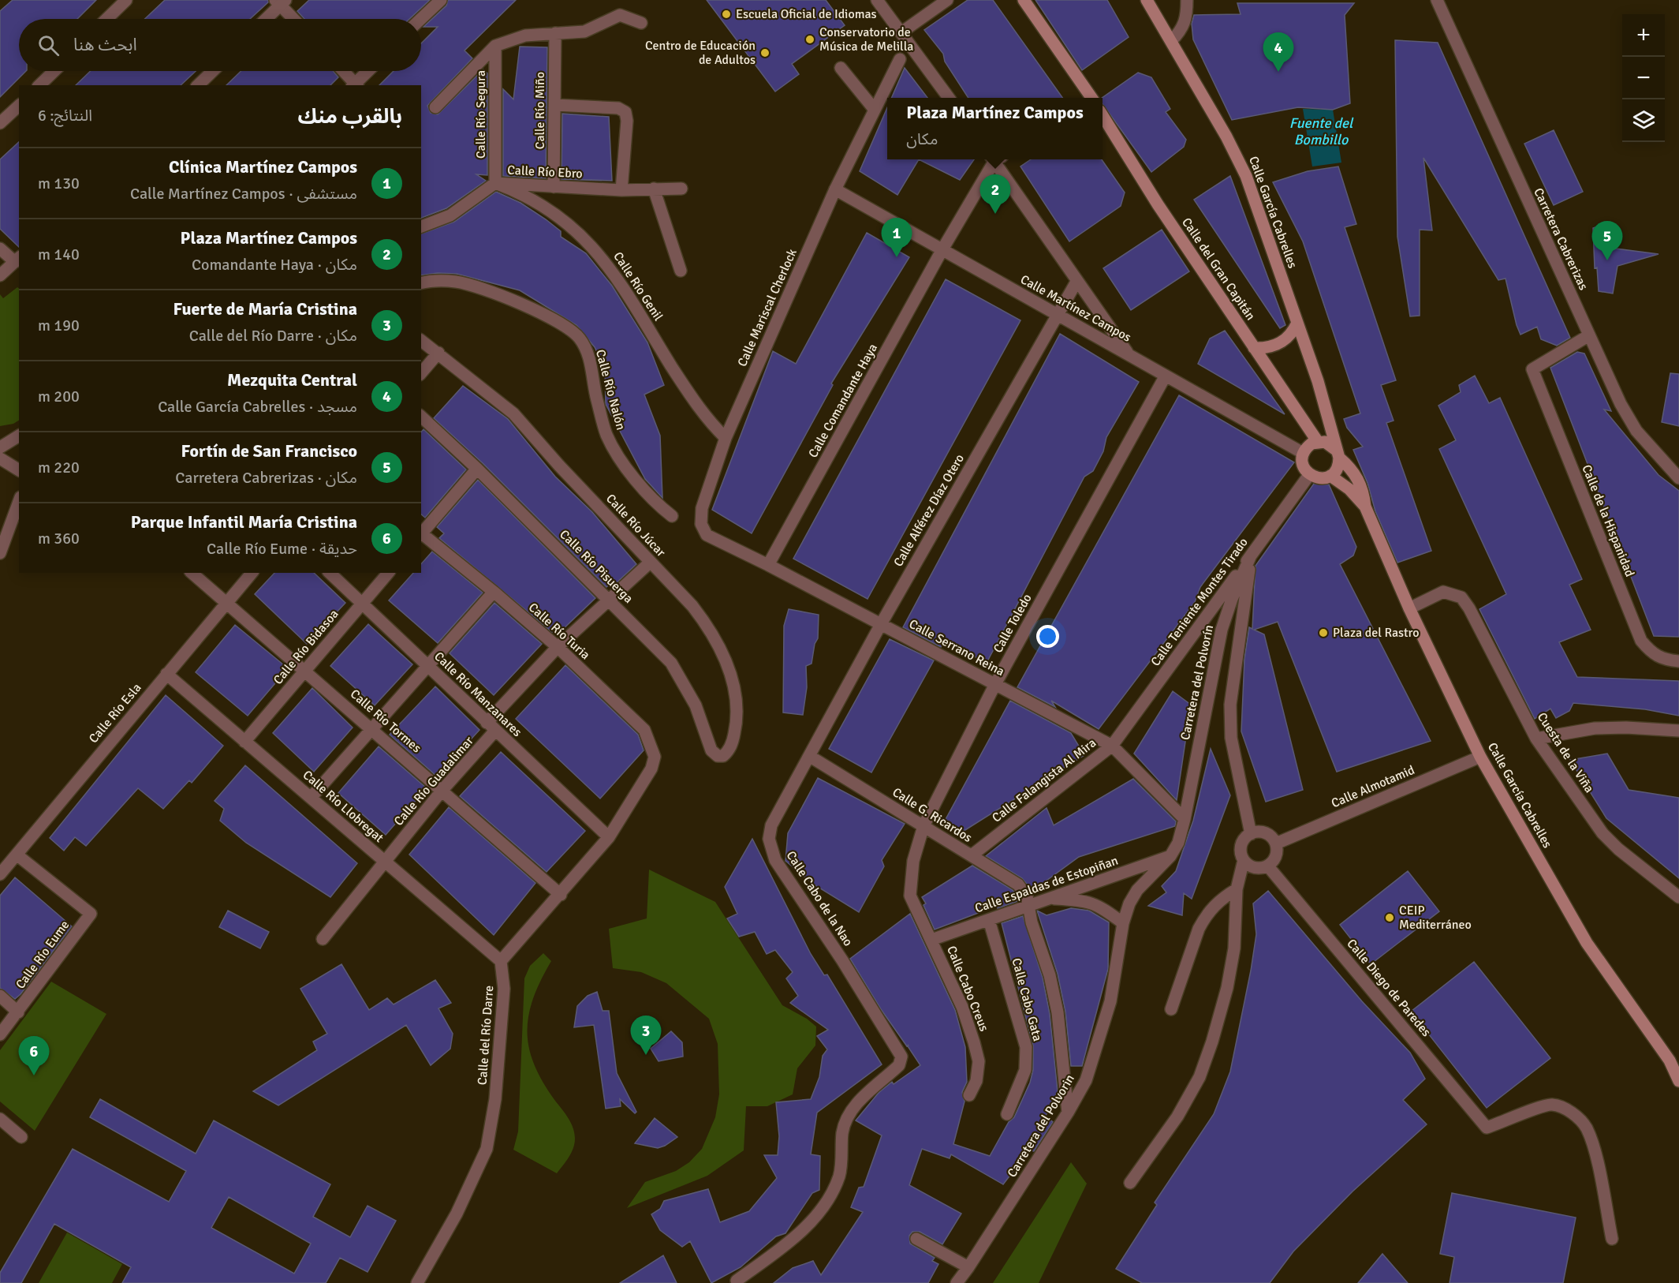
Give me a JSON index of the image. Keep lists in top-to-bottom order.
{
  "streets": {
    "main road": ["Calle García Cabrelles", "Calle del Gran Capitán"],
    "street": [
      "Calle Río Miño",
      "Calle Río Segura",
      "Calle Río Ebro",
      "Carretera Cabrerizas",
      "Calle Río Genil",
      "Calle Mariscal Cherlock",
      "Calle Martínez Campos",
      "Calle Río Nalón",
      "Calle Comandante Haya",
      "Calle Alférez Díaz Otero",
      "Calle de la Hispanidad",
      "Calle Río Júcar",
      "Calle Río Pisuerga",
      "Calle Teniente Montes Tirado",
      "Calle Toledo",
      "Calle Río Turia",
      "Calle Río Bidasoa",
      "Calle Serrano Reina",
      "Carretera del Polvorín",
      "Calle Río Manzanares",
      "Calle Río Esla",
      "Calle Río Tormes",
      "Cuesta de la Viña",
      "Calle Falangista Al Mira",
      "Calle Río Guadalimar",
      "Calle Almotamid",
      "Calle Río Llobregat",
      "Calle G. Ricardos",
      "Calle Espaldas de Estopiñan",
      "Calle Cabo de la Nao",
      "Calle Río Eume",
      "Calle Diego de Paredes",
      "Calle Cabo Creus",
      "Calle Cabo Gata",
      "Calle del Río Darre",
      "Carretera del Polvorin"
    ]
  },
  "crossings": [
    ["Calle Río Miño", "Calle Río Ebro"],
    ["Calle Río Segura", "Calle Río Ebro"],
    ["Calle Río Segura", "Calle Río Genil"],
    ["Calle Río Ebro", "Calle Río Genil"],
    ["Calle García Cabrelles", "Calle del Gran Capitán"],
    ["Calle García Cabrelles", "Calle Martínez Campos"],
    ["Calle García Cabrelles", "Calle Teniente Montes Tirado"],
    ["Calle García Cabrelles", "Cuesta de la Viña"],
    ["Calle García Cabrelles", "Calle Almotamid"],
    ["Carretera Cabrerizas", "Calle de la Hispanidad"],
    ["Calle del Gran Capitán", "Calle Martínez Campos"],
    ["Calle del Gran Capitán", "Calle Teniente Montes Tirado"],
    ["Calle Río Genil", "Calle Mariscal Cherlock"],
    ["Calle Mariscal Cherlock", "Calle Martínez Campos"],
    ["Calle Mariscal Cherlock", "Calle Serrano Reina"],
    ["Calle Martínez Campos", "Calle Comandante Haya"],
    ["Calle Martínez Campos", "Calle Alférez Díaz Otero"],
    ["Calle Martínez Campos", "Calle Teniente Montes Tirado"],
    ["Calle Martínez Campos", "Calle Toledo"],
    ["Calle Comandante Haya", "Calle Serrano Reina"],
    ["Calle Alférez Díaz Otero", "Calle Serrano Reina"],
    ["Calle Alférez Díaz Otero", "Calle G. Ricardos"],
    ["Calle Alférez Díaz Otero", "Calle Cabo de la Nao"],
    ["Calle Río Júcar", "Calle Río Pisuerga"],
    ["Calle Río Júcar", "Calle Río Guadalimar"],
    ["Calle Río Pisuerga", "Calle Río Guadalimar"],
    ["Calle Teniente Montes Tirado", "Calle Serrano Reina"],
    ["Calle Teniente Montes Tirado", "Carretera del Polvorín"],
    ["Calle Teniente Montes Tirado", "Calle Falangista Al Mira"],
    ["Calle Toledo", "Calle Serrano Reina"],
    ["Calle Toledo", "Calle G. Ricardos"],
    ["Calle Toledo", "Calle Cabo Creus"],
    ["Calle Río Turia", "Calle Río Manzanares"],
    ["Calle Río Turia", "Calle Río Guadalimar"],
    ["Calle Río Bidasoa", "Calle Río Manzanares"],
    ["Calle Río Bidasoa", "Calle Río Tormes"],
    ["Calle Río Bidasoa", "Calle Río Llobregat"],
    ["Calle Serrano Reina", "Carretera del Polvorín"],
    ["Calle Serrano Reina", "Calle Falangista Al Mira"],
    ["Calle Serrano Reina", "Carretera del Polvorin"],
    ["Carretera del Polvorín", "Carretera del Polvorin"],
    ["Calle Río Manzanares", "Calle Río Guadalimar"],
    ["Calle Río Esla", "Calle Río Tormes"],
    ["Calle Río Esla", "Calle Río Llobregat"],
    ["Calle Río Esla", "Calle Río Eume"],
    ["Calle Río Tormes", "Calle Río Guadalimar"],
    ["Calle Falangista Al Mira", "Calle G. Ricardos"],
    ["Calle Río Guadalimar", "Calle Río Llobregat"],
    ["Calle Almotamid", "Calle Diego de Paredes"],
    ["Calle Río Llobregat", "Calle del Río Darre"],
    ["Calle G. Ricardos", "Calle Espaldas de Estopiñan"],
    ["Calle G. Ricardos", "Calle Cabo de la Nao"],
    ["Calle G. Ricardos", "Carretera del Polvorin"],
    ["Calle Espaldas de Estopiñan", "Calle Cabo Creus"],
    ["Calle Espaldas de Estopiñan", "Calle Cabo Gata"],
    ["Calle Espaldas de Estopiñan", "Carretera del Polvorin"]
  ],
  "water": ["Fuente del Bombillo"],
  "places": [
    "Escuela Oficial de Idiomas",
    "Conservatorio de Música de Melilla",
    "Centro de Educación de Adultos",
    "Plaza del Rastro",
    "CEIP Mediterráneo"
  ],
  "page": {
    "map_buttons": ["+", "−"],
    "search": "ابحث هنا",
    "pins": [
      "4",
      "2",
      "1",
      "5",
      "3",
      "6"
    ],
    "heading": ["بالقرب منك", "النتائج: 6"],
    "popup": ["Plaza Martínez Campos", "مكان"],
    "list": [
      {
        "mark": "1",
        "name": "Clínica Martínez Campos",
        "note": "مستشفى · Calle Martínez Campos",
        "value": "130 m"
      },
      {
        "mark": "2",
        "name": "Plaza Martínez Campos",
        "note": "مكان · Comandante Haya",
        "value": "140 m"
      },
      {
        "mark": "3",
        "name": "Fuerte de María Cristina",
        "note": "مكان · Calle del Río Darre",
        "value": "190 m"
      },
      {
        "mark": "4",
        "name": "Mezquita Central",
        "note": "مسجد · Calle García Cabrelles",
        "value": "200 m"
      },
      {
        "mark": "5",
        "name": "Fortín de San Francisco",
        "note": "مكان · Carretera Cabrerizas",
        "value": "220 m"
      },
      {
        "mark": "6",
        "name": "Parque Infantil María Cristina",
        "note": "حديقة · Calle Río Eume",
        "value": "360 m"
      }
    ]
  }
}
